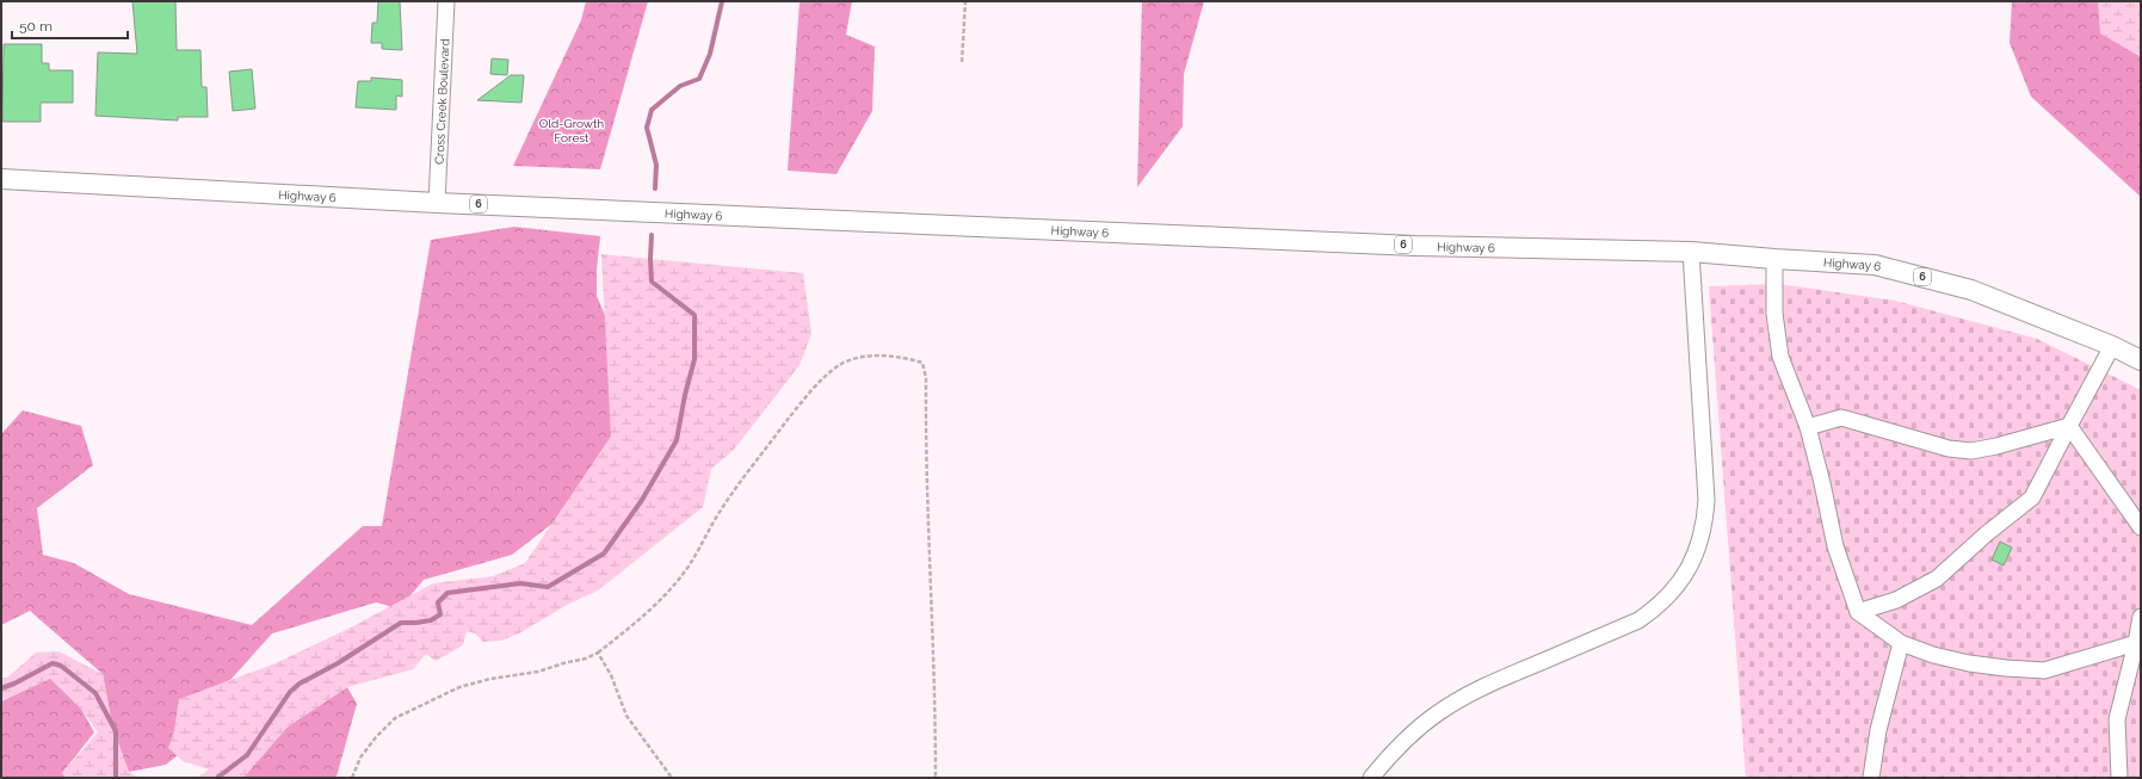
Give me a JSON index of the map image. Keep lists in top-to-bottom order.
{
  "streets": {
    "main road": ["Highway 6", "6"],
    "street": ["Cross Creek Boulevard"]
  },
  "crossings": [
    ["Cross Creek Boulevard", "Highway 6"]
  ],
  "parks": ["Old-Growth Forest"],
  "scale_bar": "50 m"
}
